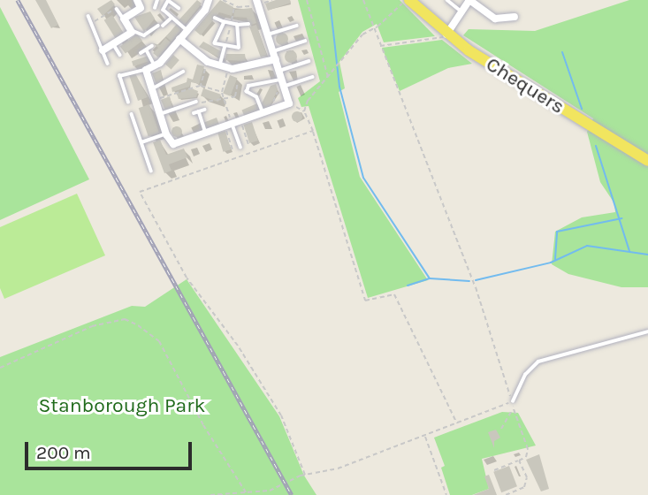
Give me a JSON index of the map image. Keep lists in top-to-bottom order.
{
  "streets": {
    "main road": ["Chequers"]
  },
  "parks": ["Stanborough Park"],
  "scale_bar": "200 m"
}
